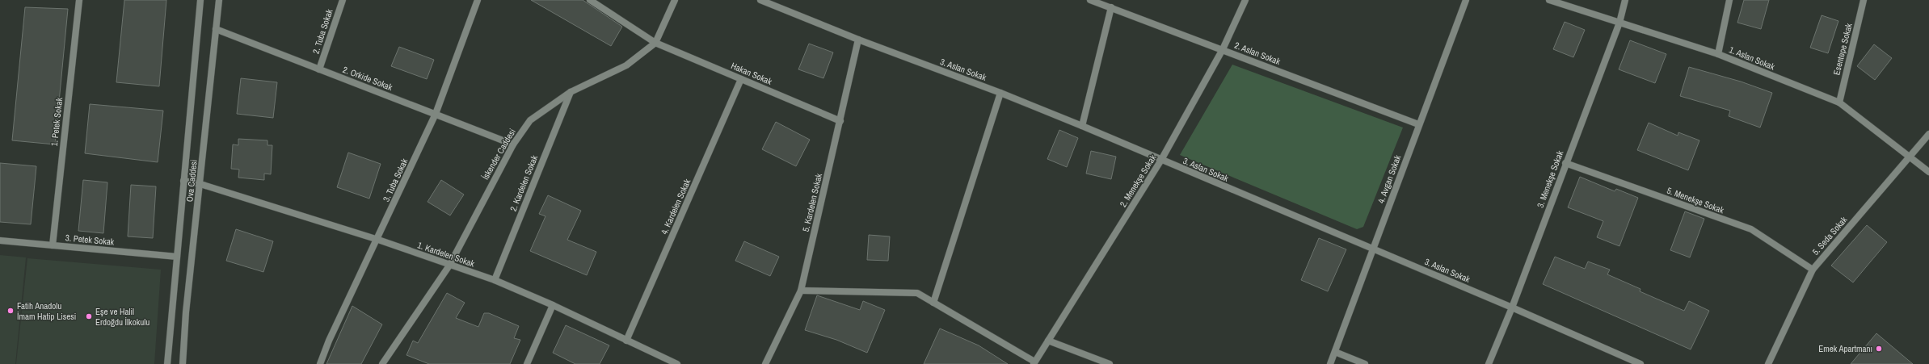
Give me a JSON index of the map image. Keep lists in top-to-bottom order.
{
  "streets": {
    "street": [
      "2. Tuba Sokak",
      "Esentepe Sokak",
      "2. Aslan Sokak",
      "1. Aslan Sokak",
      "3. Aslan Sokak",
      "Hakan Sokak",
      "2. Orkide Sokak",
      "1. Petek Sokak",
      "İskender Caddesi",
      "4. Avgan Sokak",
      "3. Menekşe Sokak",
      "3. Tuba Sokak",
      "Ova Caddesi",
      "2. Menekşe Sokak",
      "2. Kardelen Sokak",
      "5. Menekşe Sokak",
      "5. Kardelen Sokak",
      "4. Kardelen Sokak",
      "5. Seda Sokak",
      "3. Petek Sokak",
      "1. Kardelen Sokak"
    ]
  },
  "crossings": [
    ["2. Tuba Sokak", "2. Orkide Sokak"],
    ["Esentepe Sokak", "1. Aslan Sokak"],
    ["2. Aslan Sokak", "4. Avgan Sokak"],
    ["2. Aslan Sokak", "2. Menekşe Sokak"],
    ["1. Aslan Sokak", "3. Menekşe Sokak"],
    ["1. Aslan Sokak", "5. Seda Sokak"],
    ["3. Aslan Sokak", "4. Avgan Sokak"],
    ["3. Aslan Sokak", "3. Menekşe Sokak"],
    ["3. Aslan Sokak", "2. Menekşe Sokak"],
    ["3. Aslan Sokak", "5. Kardelen Sokak"],
    ["Hakan Sokak", "İskender Caddesi"],
    ["Hakan Sokak", "5. Kardelen Sokak"],
    ["Hakan Sokak", "4. Kardelen Sokak"],
    ["2. Orkide Sokak", "İskender Caddesi"],
    ["2. Orkide Sokak", "3. Tuba Sokak"],
    ["2. Orkide Sokak", "Ova Caddesi"],
    ["1. Petek Sokak", "3. Petek Sokak"],
    ["İskender Caddesi", "2. Kardelen Sokak"],
    ["İskender Caddesi", "1. Kardelen Sokak"],
    ["3. Menekşe Sokak", "5. Menekşe Sokak"],
    ["3. Tuba Sokak", "1. Kardelen Sokak"],
    ["Ova Caddesi", "3. Petek Sokak"],
    ["Ova Caddesi", "1. Kardelen Sokak"],
    ["2. Kardelen Sokak", "1. Kardelen Sokak"],
    ["5. Menekşe Sokak", "5. Seda Sokak"],
    ["4. Kardelen Sokak", "1. Kardelen Sokak"]
  ],
  "places": ["Fatih Anadolu İmam Hatip Lisesi", "Eşe ve Halil Erdoğdu İlkokulu", "Emek Apartmanı"]
}
